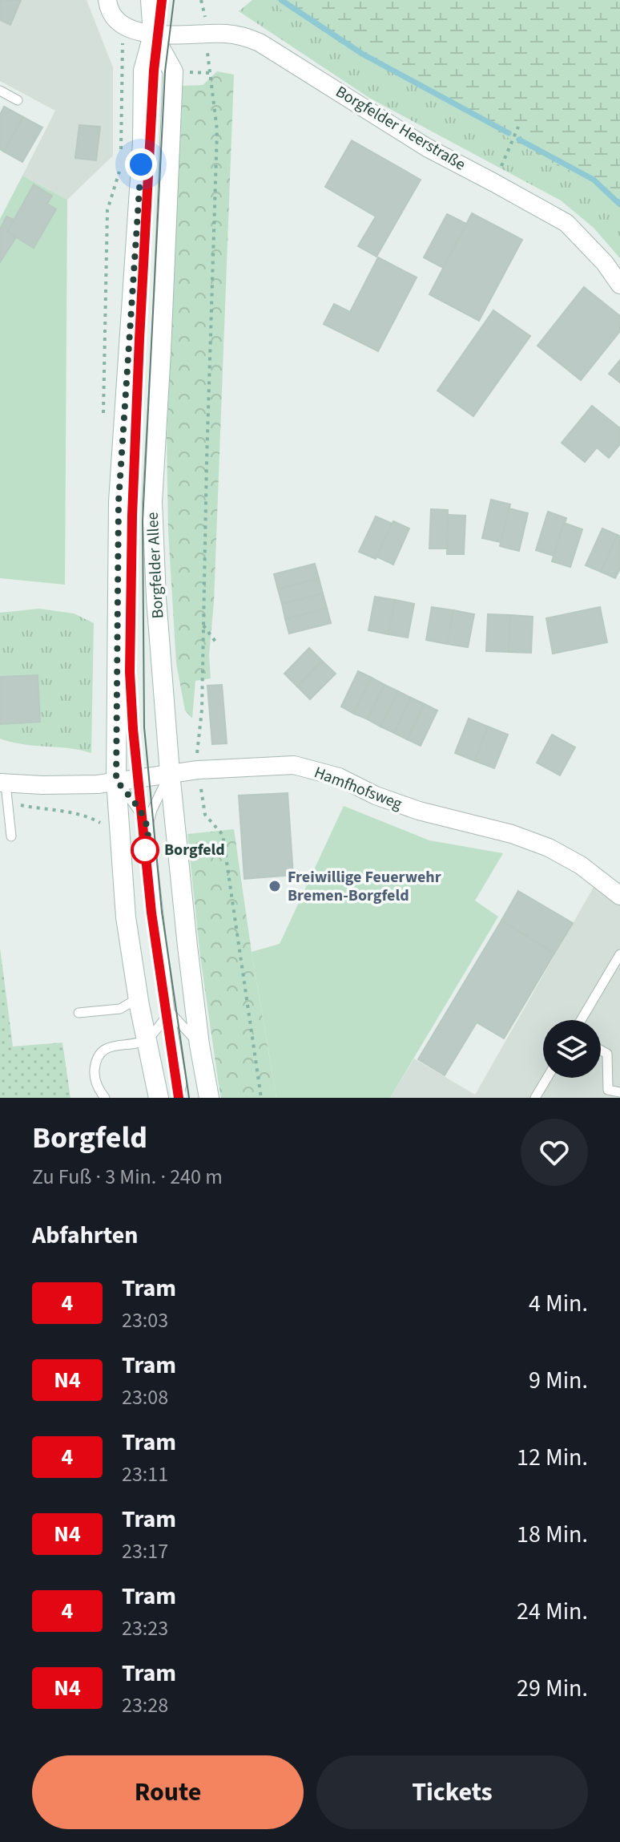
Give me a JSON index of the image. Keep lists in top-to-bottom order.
{
  "streets": {
    "main road": ["Borgfelder Allee"],
    "street": ["Borgfelder Heerstraße", "Hamfhofsweg"]
  },
  "crossings": [
    ["Borgfelder Heerstraße", "Borgfelder Allee"],
    ["Borgfelder Allee", "Hamfhofsweg"]
  ],
  "places": ["Borgfeld", "Freiwillige Feuerwehr Bremen-Borgfeld"],
  "lines": ["tram line 4"],
  "page": {
    "heading": [
      ["Borgfeld", "Zu Fuß · 3 Min. · 240 m"],
      "Abfahrten"
    ],
    "list": [
      {
        "mark": "4",
        "name": "Tram",
        "note": "23:03",
        "value": "4 Min."
      },
      {
        "mark": "N4",
        "name": "Tram",
        "note": "23:08",
        "value": "9 Min."
      },
      {
        "mark": "4",
        "name": "Tram",
        "note": "23:11",
        "value": "12 Min."
      },
      {
        "mark": "N4",
        "name": "Tram",
        "note": "23:17",
        "value": "18 Min."
      },
      {
        "mark": "4",
        "name": "Tram",
        "note": "23:23",
        "value": "24 Min."
      },
      {
        "mark": "N4",
        "name": "Tram",
        "note": "23:28",
        "value": "29 Min."
      }
    ],
    "buttons": ["Route", "Tickets"]
  }
}
